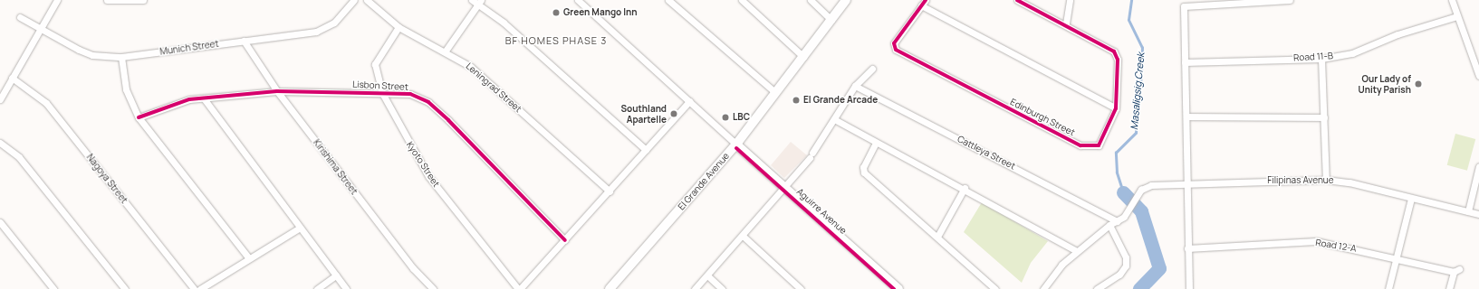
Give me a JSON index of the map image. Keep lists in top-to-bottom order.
{
  "streets": {
    "street": [
      "Munich Street",
      "Road 11-B",
      "Lisbon Street",
      "Leningrad Street",
      "Edinburgh Street",
      "Cattleya Street",
      "Kyoto Street",
      "Kirishima Street",
      "Nagoya Street",
      "Filipinas Avenue",
      "El Grande Avenue",
      "Aguirre Avenue",
      "Road 12-A"
    ]
  },
  "crossings": [
    ["Munich Street", "Kirishima Street"],
    ["Lisbon Street", "Kyoto Street"],
    ["Lisbon Street", "Kirishima Street"],
    ["Leningrad Street", "Kyoto Street"],
    ["Cattleya Street", "Filipinas Avenue"],
    ["El Grande Avenue", "Aguirre Avenue"]
  ],
  "districts": ["BF HOMES PHASE 3"],
  "water": ["Masaligsig Creek"],
  "places": [
    "Green Mango Inn",
    "Our Lady of Unity Parish",
    "El Grande Arcade",
    "Southland Apartelle",
    "LBC"
  ]
}
